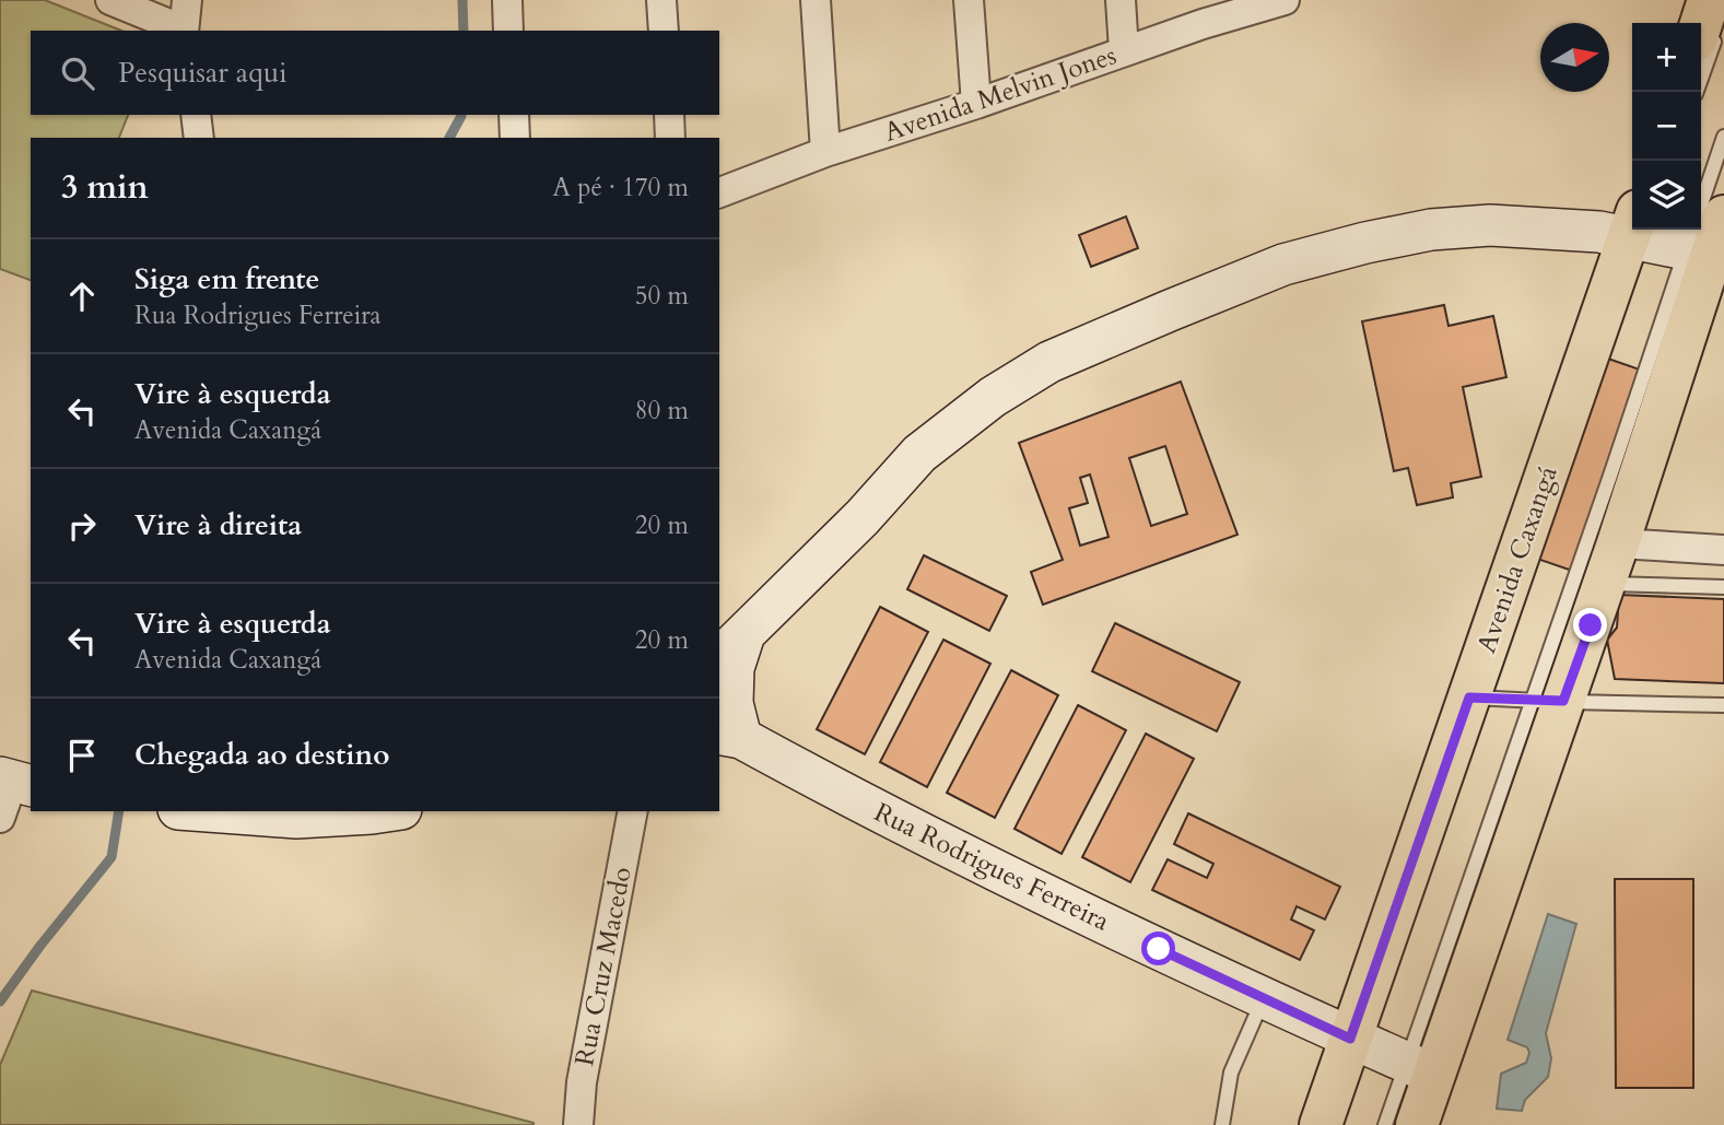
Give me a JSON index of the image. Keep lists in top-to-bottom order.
{
  "streets": {
    "main road": ["Avenida Caxangá", "Rua Rodrigues Ferreira"],
    "street": ["Avenida Melvin Jones", "Rua Cruz Macedo"]
  },
  "crossings": [
    ["Avenida Caxangá", "Rua Rodrigues Ferreira"]
  ],
  "north": "right",
  "page": {
    "map_buttons": ["+", "−"],
    "search": "Pesquisar aqui",
    "heading": ["3 min", "A pé · 170 m"],
    "list": [
      ["Siga em frente", "Rua Rodrigues Ferreira", "50 m"],
      ["Vire à esquerda", "Avenida Caxangá", "80 m"],
      ["Vire à direita", "20 m"],
      ["Vire à esquerda", "Avenida Caxangá", "20 m"],
      "Chegada ao destino"
    ]
  }
}
